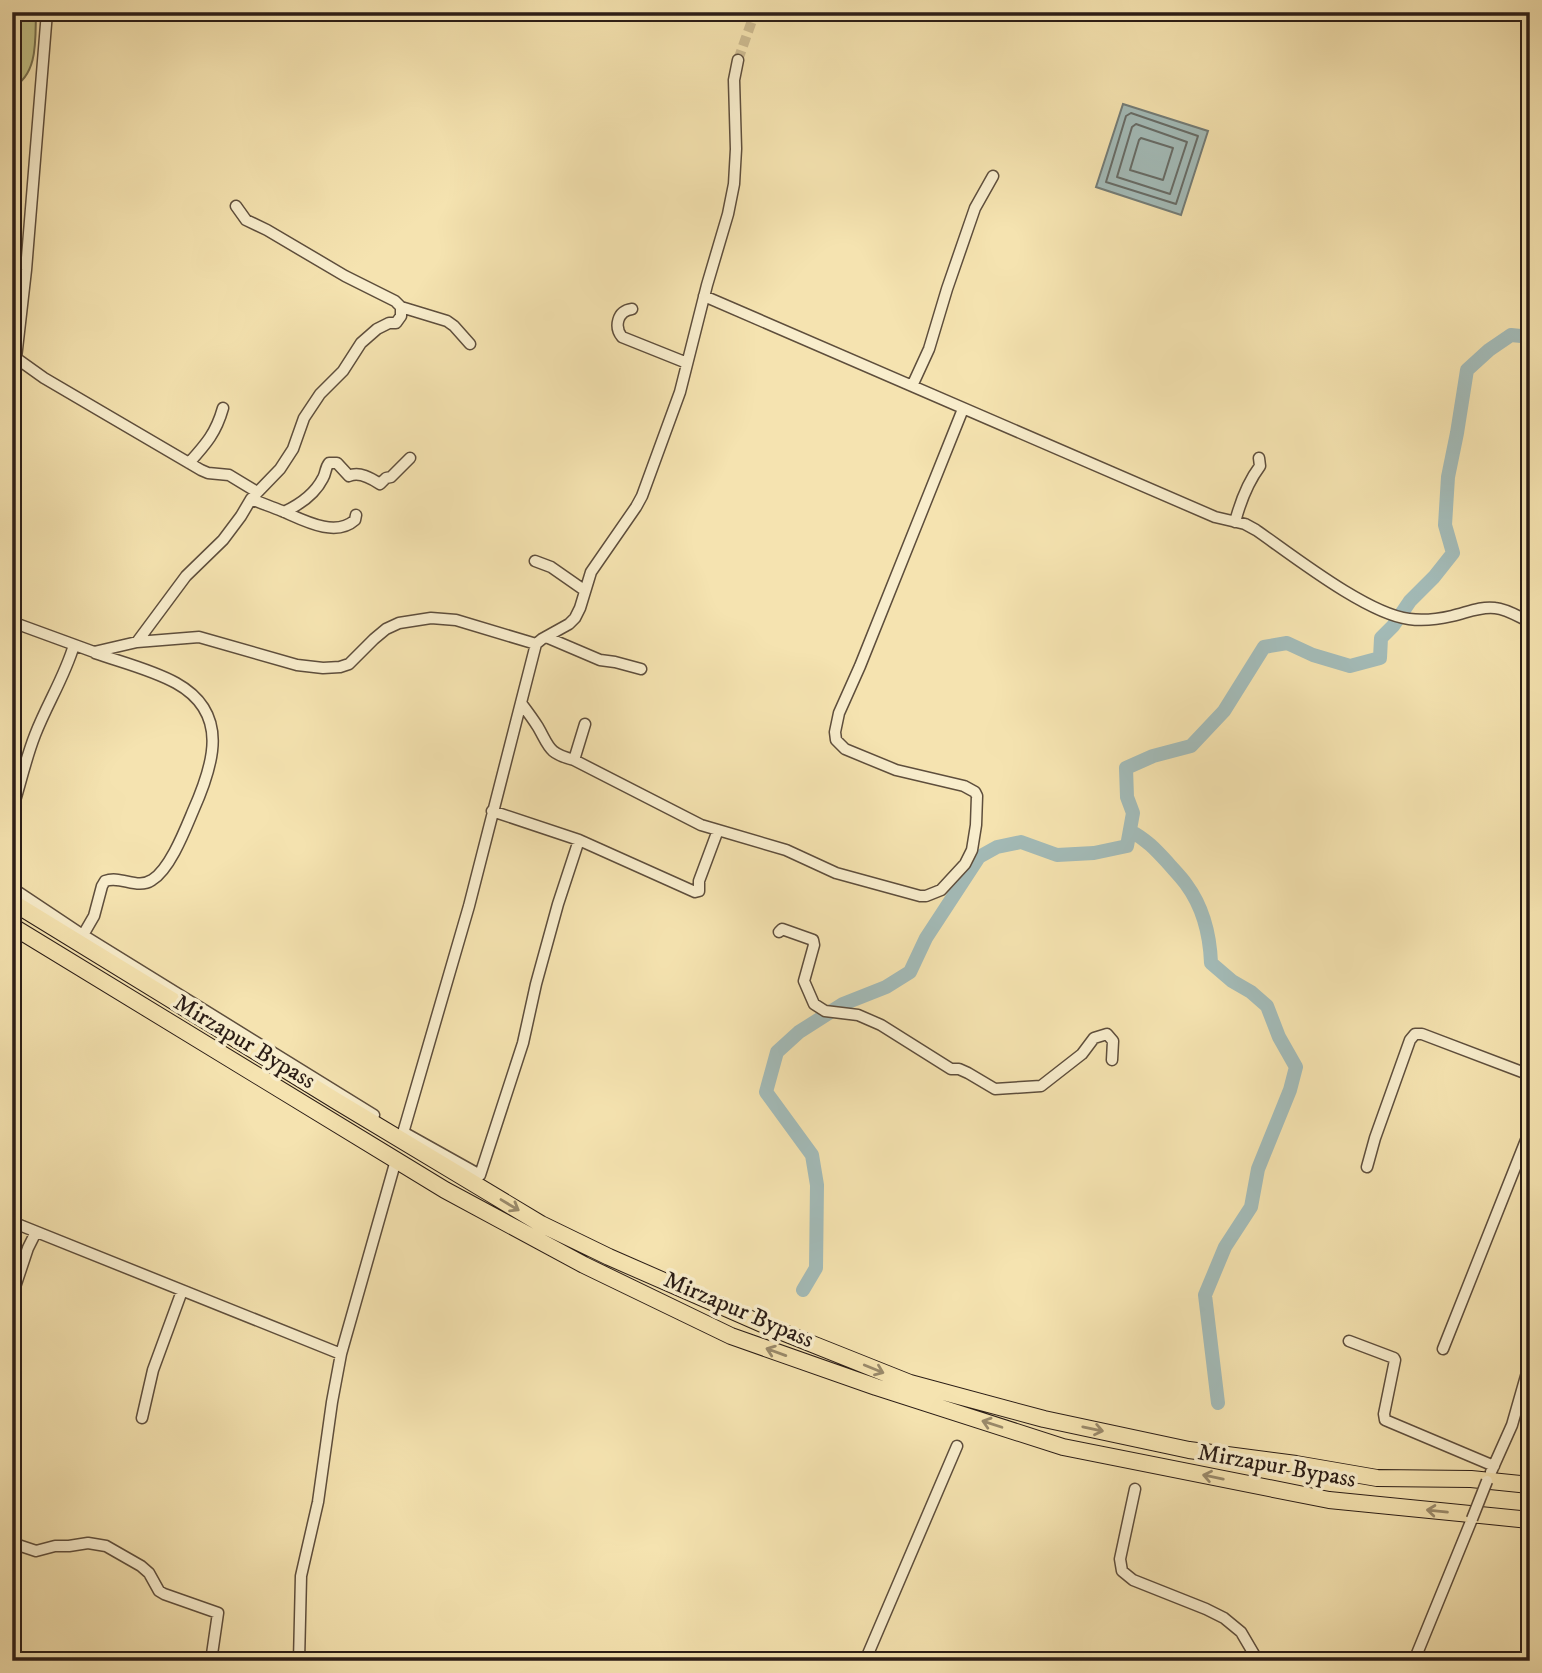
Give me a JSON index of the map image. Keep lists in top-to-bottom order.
{
  "streets": {
    "highway": ["Mirzapur Bypass"]
  }
}
